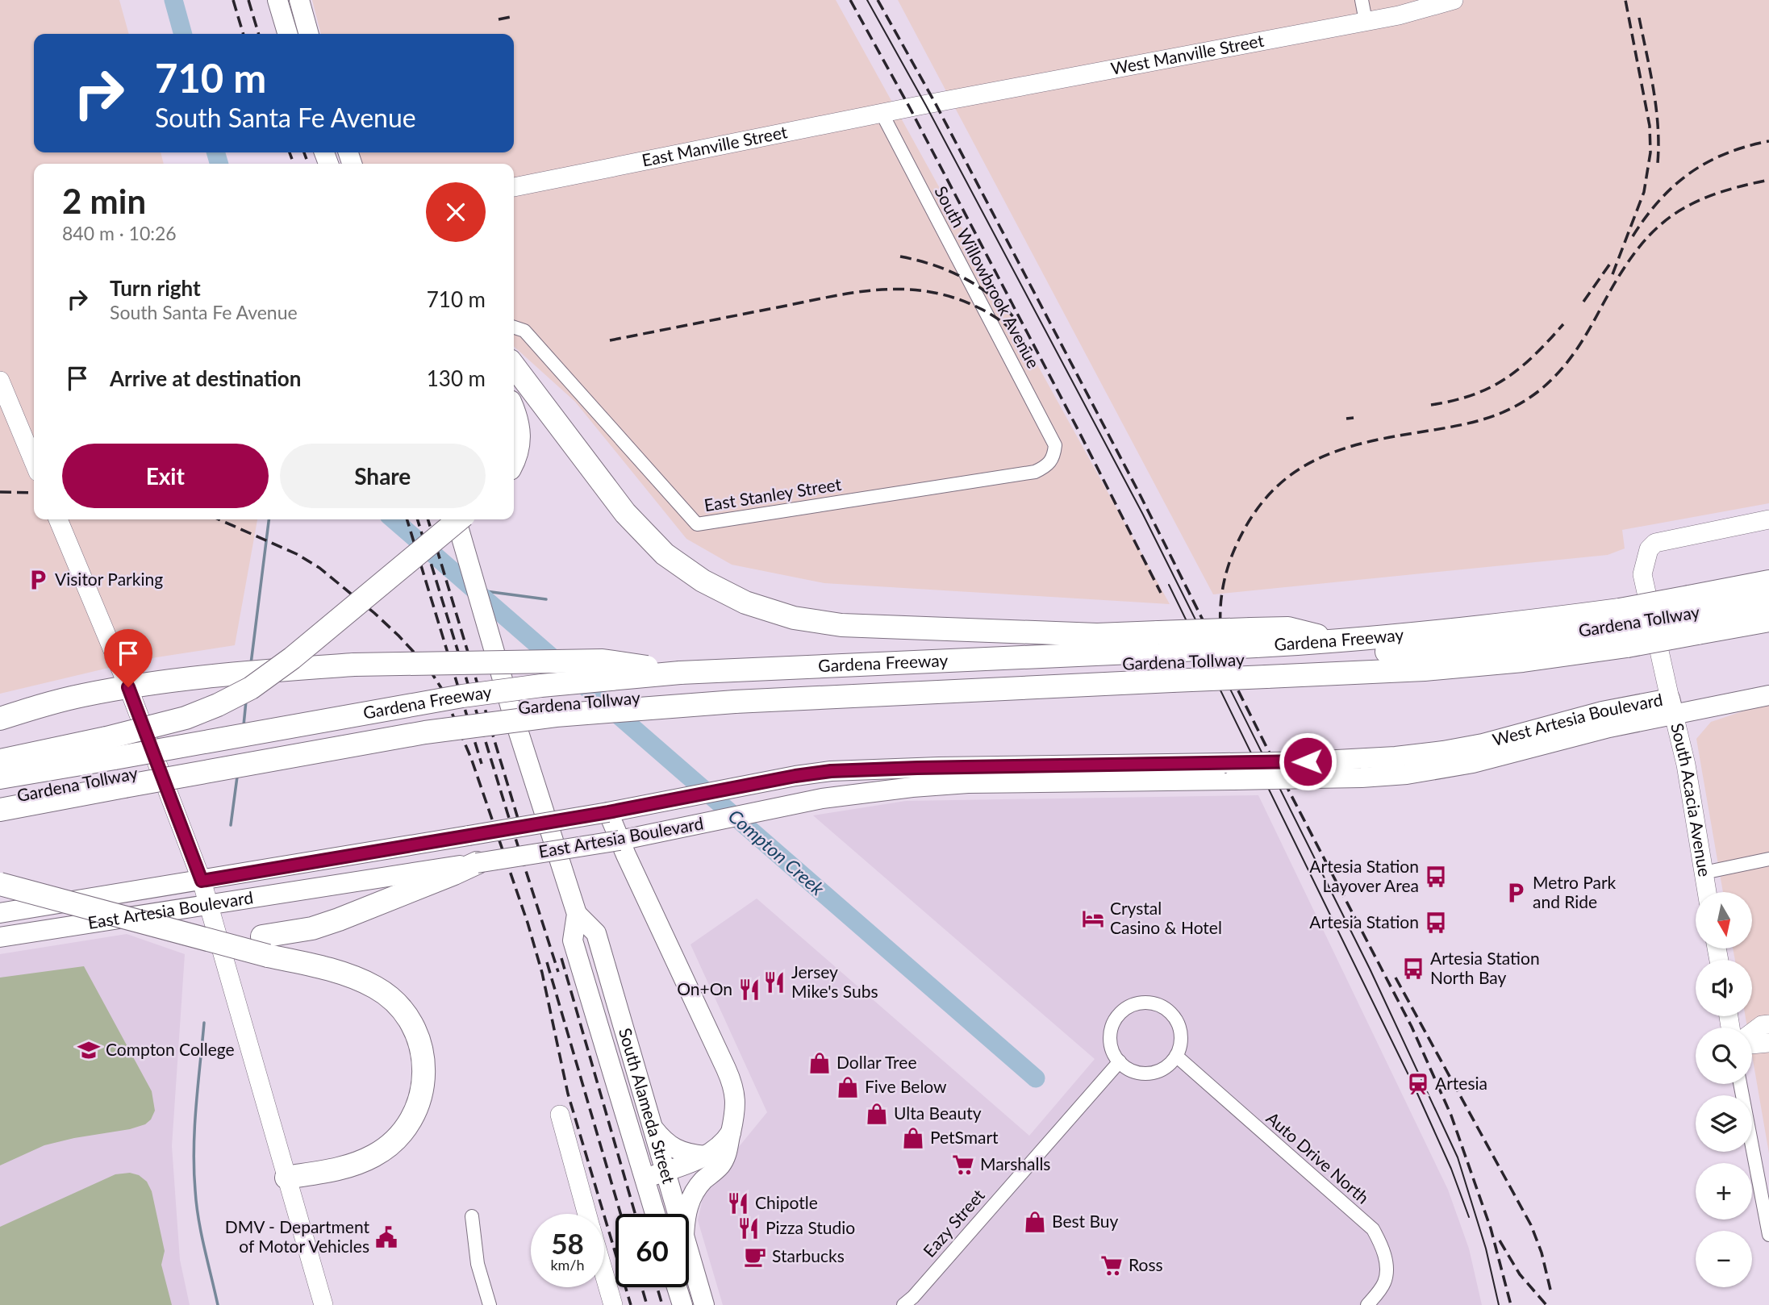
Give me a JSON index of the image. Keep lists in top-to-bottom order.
{
  "streets": {
    "highway": ["Gardena Tollway", "Gardena Freeway"],
    "main road": ["West Artesia Boulevard", "East Artesia Boulevard", "South Alameda Street"],
    "street": [
      "West Manville Street",
      "East Manville Street",
      "South Willowbrook Avenue",
      "East Stanley Street",
      "South Acacia Avenue",
      "Auto Drive North",
      "Eazy Street"
    ]
  },
  "crossings": [
    ["West Manville Street", "East Manville Street"],
    ["East Manville Street", "South Willowbrook Avenue"],
    ["South Willowbrook Avenue", "East Stanley Street"],
    ["Gardena Tollway", "Gardena Freeway"],
    ["West Artesia Boulevard", "South Acacia Avenue"],
    ["West Artesia Boulevard", "East Artesia Boulevard"],
    ["Auto Drive North", "Eazy Street"]
  ],
  "water": ["Compton Creek"],
  "places": {
    "parking": ["Visitor Parking", "Metro Park and Ride"],
    "bus stop": ["Artesia Station Layover Area", "Artesia Station", "Artesia Station North Bay"],
    "hotel": ["Crystal Casino & Hotel"],
    "restaurant": [
      "Jersey Mike's Subs",
      "On+On",
      "Chipotle",
      "Pizza Studio"
    ],
    "school or university": ["Compton College"],
    "shop": [
      "Dollar Tree",
      "Five Below",
      "Ulta Beauty",
      "PetSmart",
      "Best Buy"
    ],
    "station": ["Artesia"],
    "supermarket": ["Marshalls", "Ross"],
    "public building": ["DMV - Department of Motor Vehicles"],
    "cafe": ["Starbucks"]
  },
  "north": "bottom",
  "page": {
    "turn": ["710 m", "South Santa Fe Avenue"],
    "heading": ["2 min", "840 m · 10:26"],
    "list": [
      {
        "name": "Turn right",
        "note": "South Santa Fe Avenue",
        "value": "710 m"
      },
      {
        "name": "Arrive at destination",
        "value": "130 m"
      }
    ],
    "buttons": ["Exit", "Share"],
    "map_buttons": ["+", "−"],
    "speed": "58 km/h",
    "limit": "60"
  }
}
